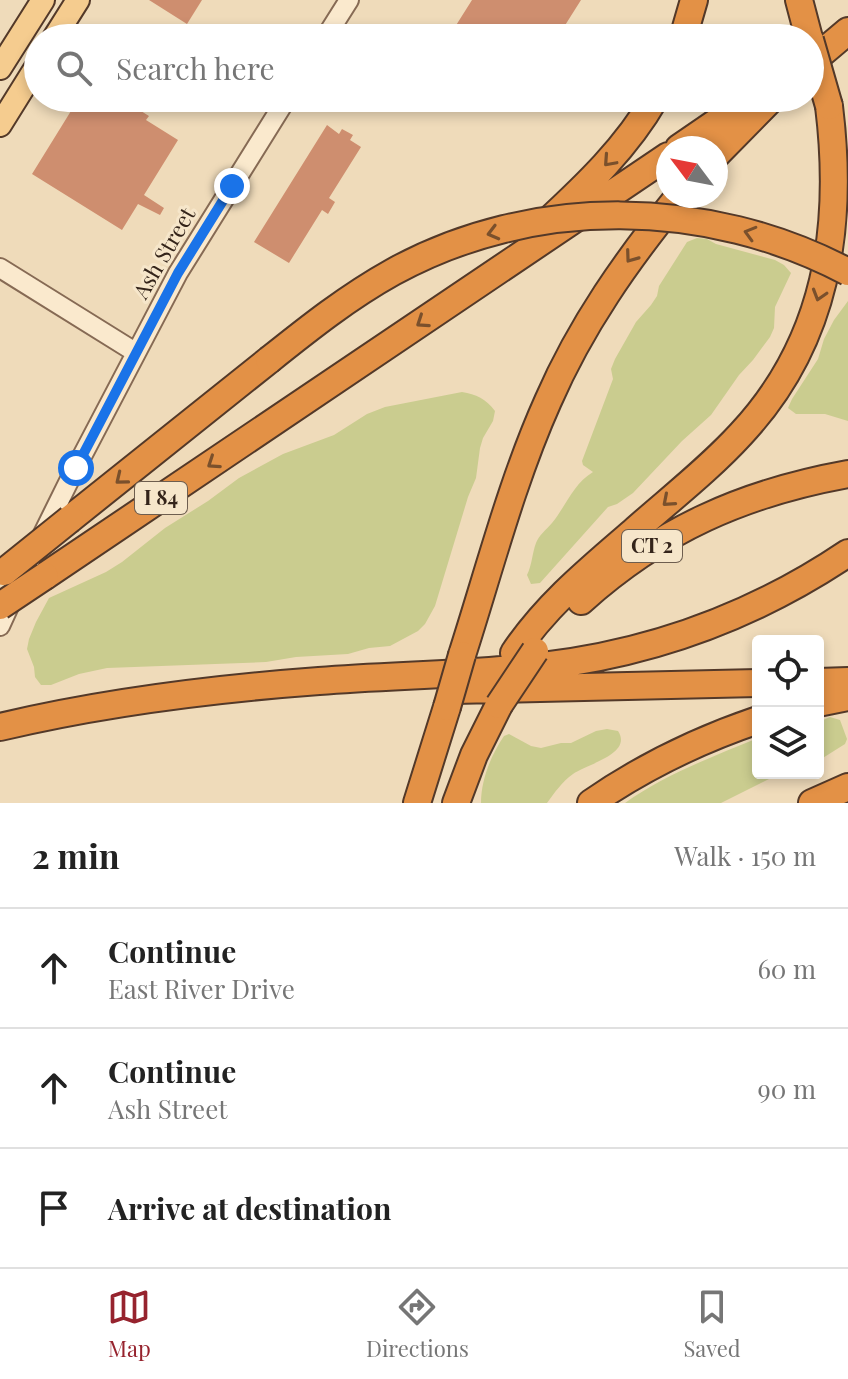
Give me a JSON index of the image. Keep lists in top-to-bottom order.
{
  "streets": {
    "highway": ["I 84", "CT 2"],
    "street": ["Ash Street"]
  },
  "north": "top left",
  "page": {
    "search": "Search here",
    "heading": ["2 min", "Walk · 150 m"],
    "list": [
      ["Continue", "East River Drive", "60 m"],
      ["Continue", "Ash Street", "90 m"],
      "Arrive at destination"
    ],
    "nav": ["Map", "Directions", "Saved"]
  }
}
